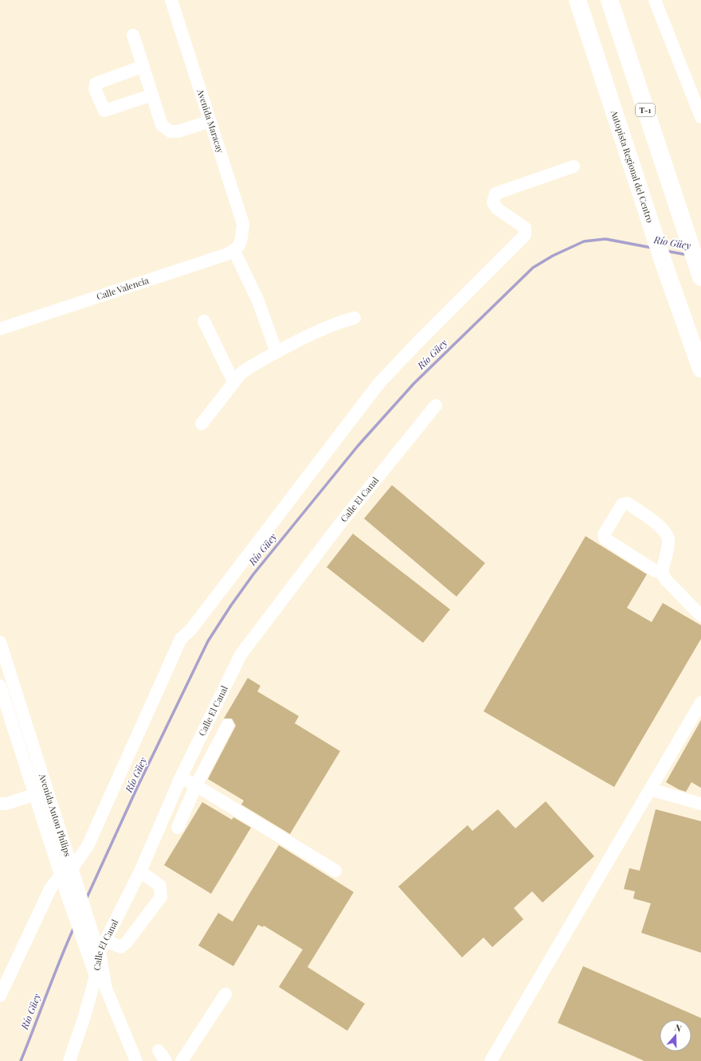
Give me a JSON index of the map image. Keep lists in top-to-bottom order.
{
  "streets": {
    "highway": ["T-1", "Autopista Regional del Centro"],
    "street": [
      "Avenida Maracay",
      "Calle Valencia",
      "Calle El Canal",
      "Avenida Anton Philips"
    ]
  },
  "crossings": [
    ["Avenida Maracay", "Calle Valencia"],
    ["Calle El Canal", "Avenida Anton Philips"]
  ],
  "water": ["Río Güey"],
  "north": "top"
}
